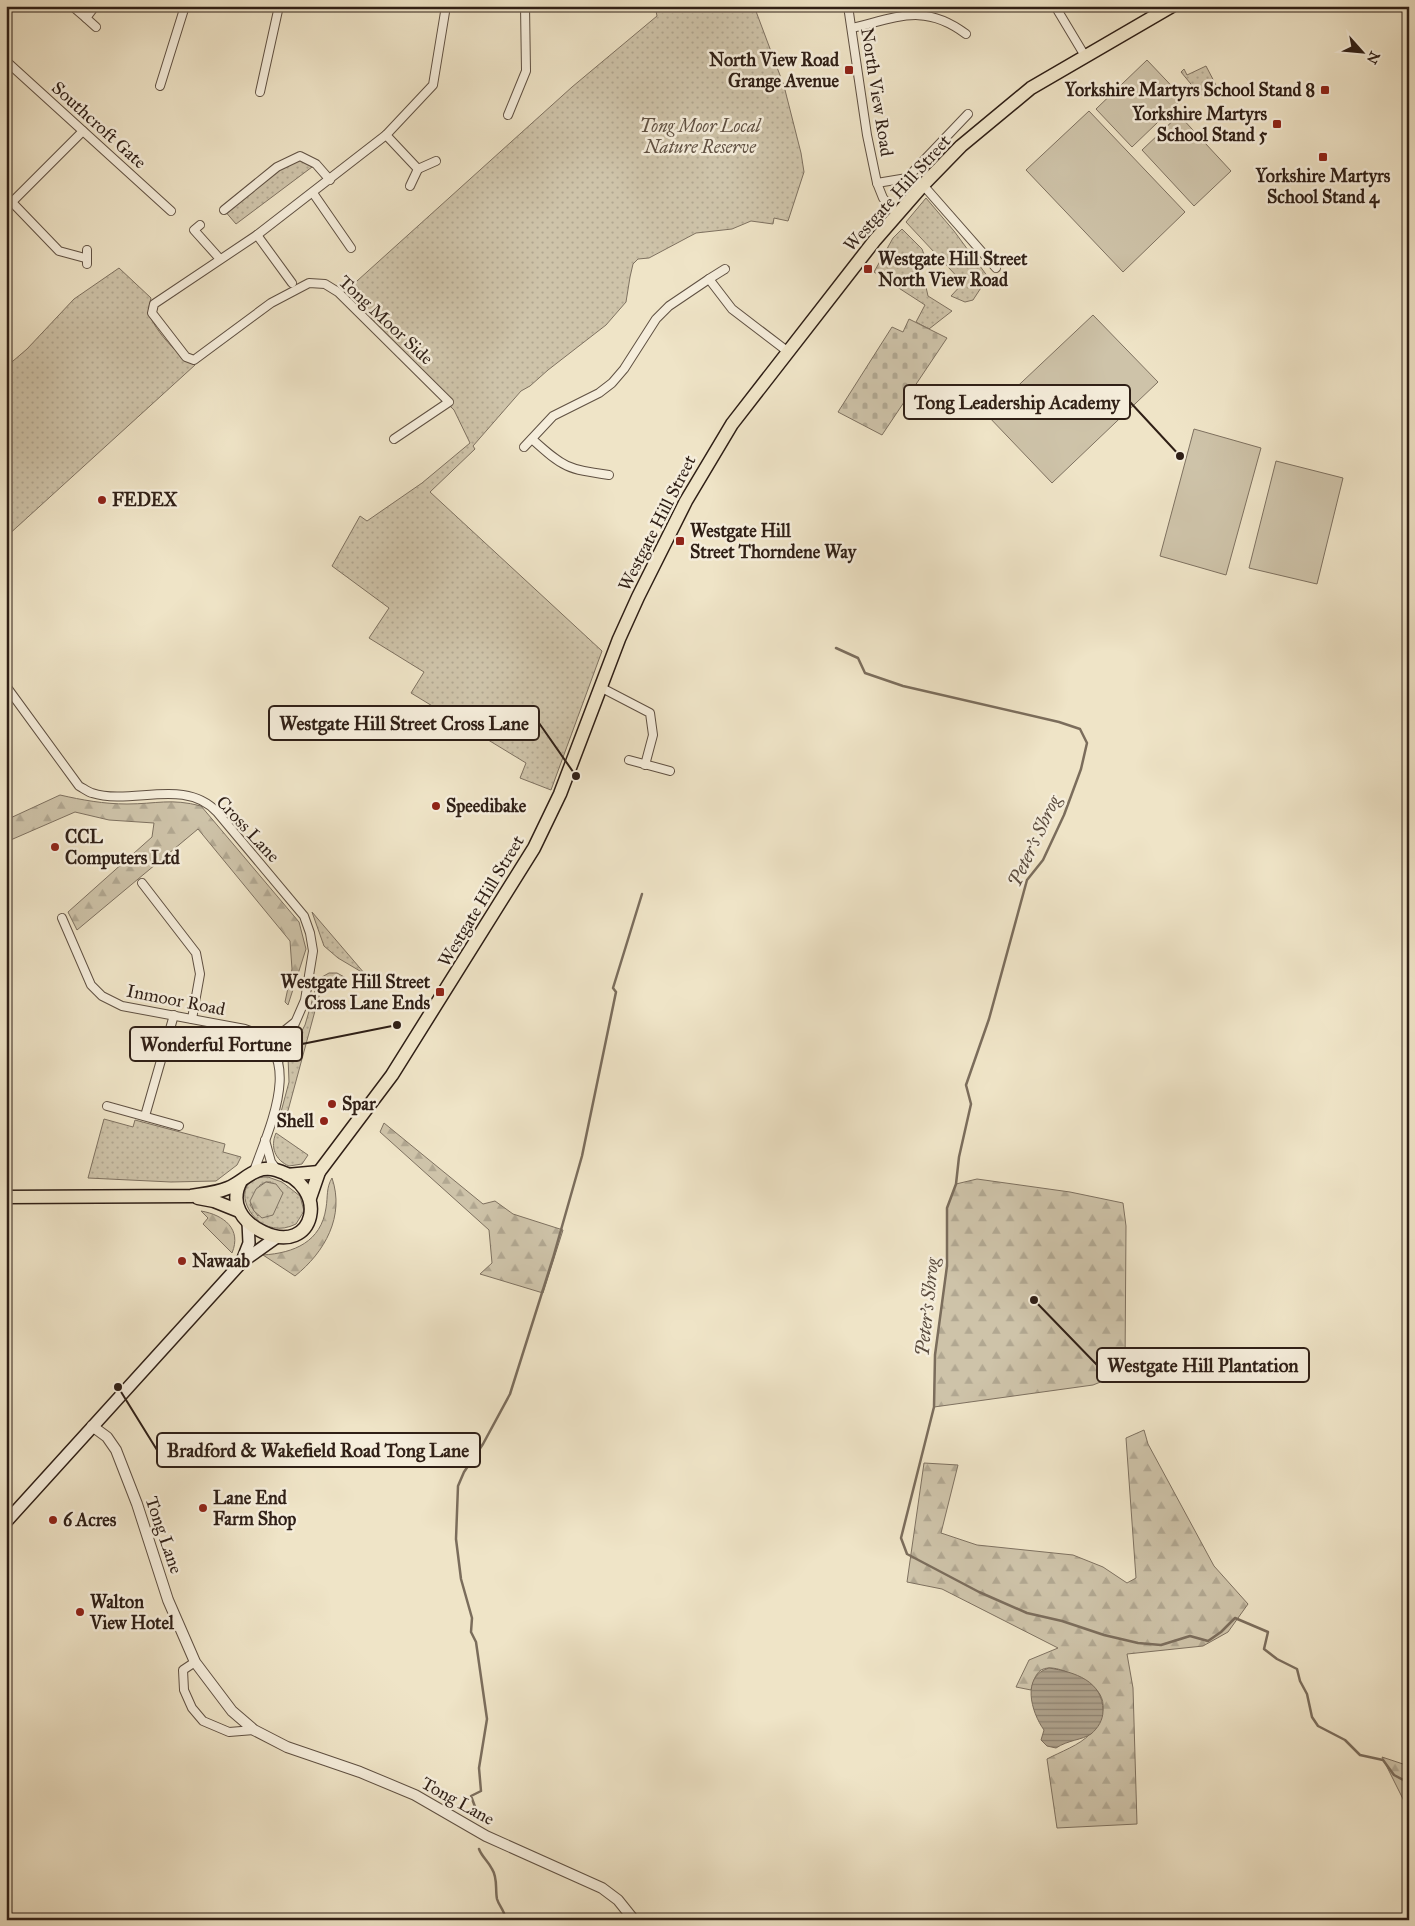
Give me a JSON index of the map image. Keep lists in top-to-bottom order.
{
  "streets": {
    "highway": ["Westgate Hill Street"],
    "street": [
      "North View Road",
      "Southcroft Gate",
      "Tong Moor Side",
      "Cross Lane",
      "Inmoor Road",
      "Tong Lane"
    ]
  },
  "crossings": [
    ["North View Road", "Westgate Hill Street"],
    ["Westgate Hill Street", "Cross Lane"],
    ["Cross Lane", "Inmoor Road"]
  ],
  "water": ["Peter's Shrog"],
  "parks": ["Tong Moor Local Nature Reserve"],
  "places": {
    "transit": [
      "North View Road Grange Avenue",
      "Yorkshire Martyrs School Stand 8",
      "Yorkshire Martyrs School Stand 5",
      "Yorkshire Martyrs School Stand 4",
      "Westgate Hill Street North View Road",
      "Westgate Hill Street Thorndene Way",
      "Westgate Hill Street Cross Lane Ends"
    ],
    "other": [
      "Tong Leadership Academy",
      "FEDEX",
      "Westgate Hill Street Cross Lane",
      "Speedibake",
      "CCL Computers Ltd",
      "Wonderful Fortune",
      "Spar",
      "Shell",
      "Nawaab",
      "Westgate Hill Plantation",
      "Bradford & Wakefield Road Tong Lane",
      "Lane End Farm Shop",
      "6 Acres",
      "Walton View Hotel"
    ]
  },
  "north": "bottom right"
}
